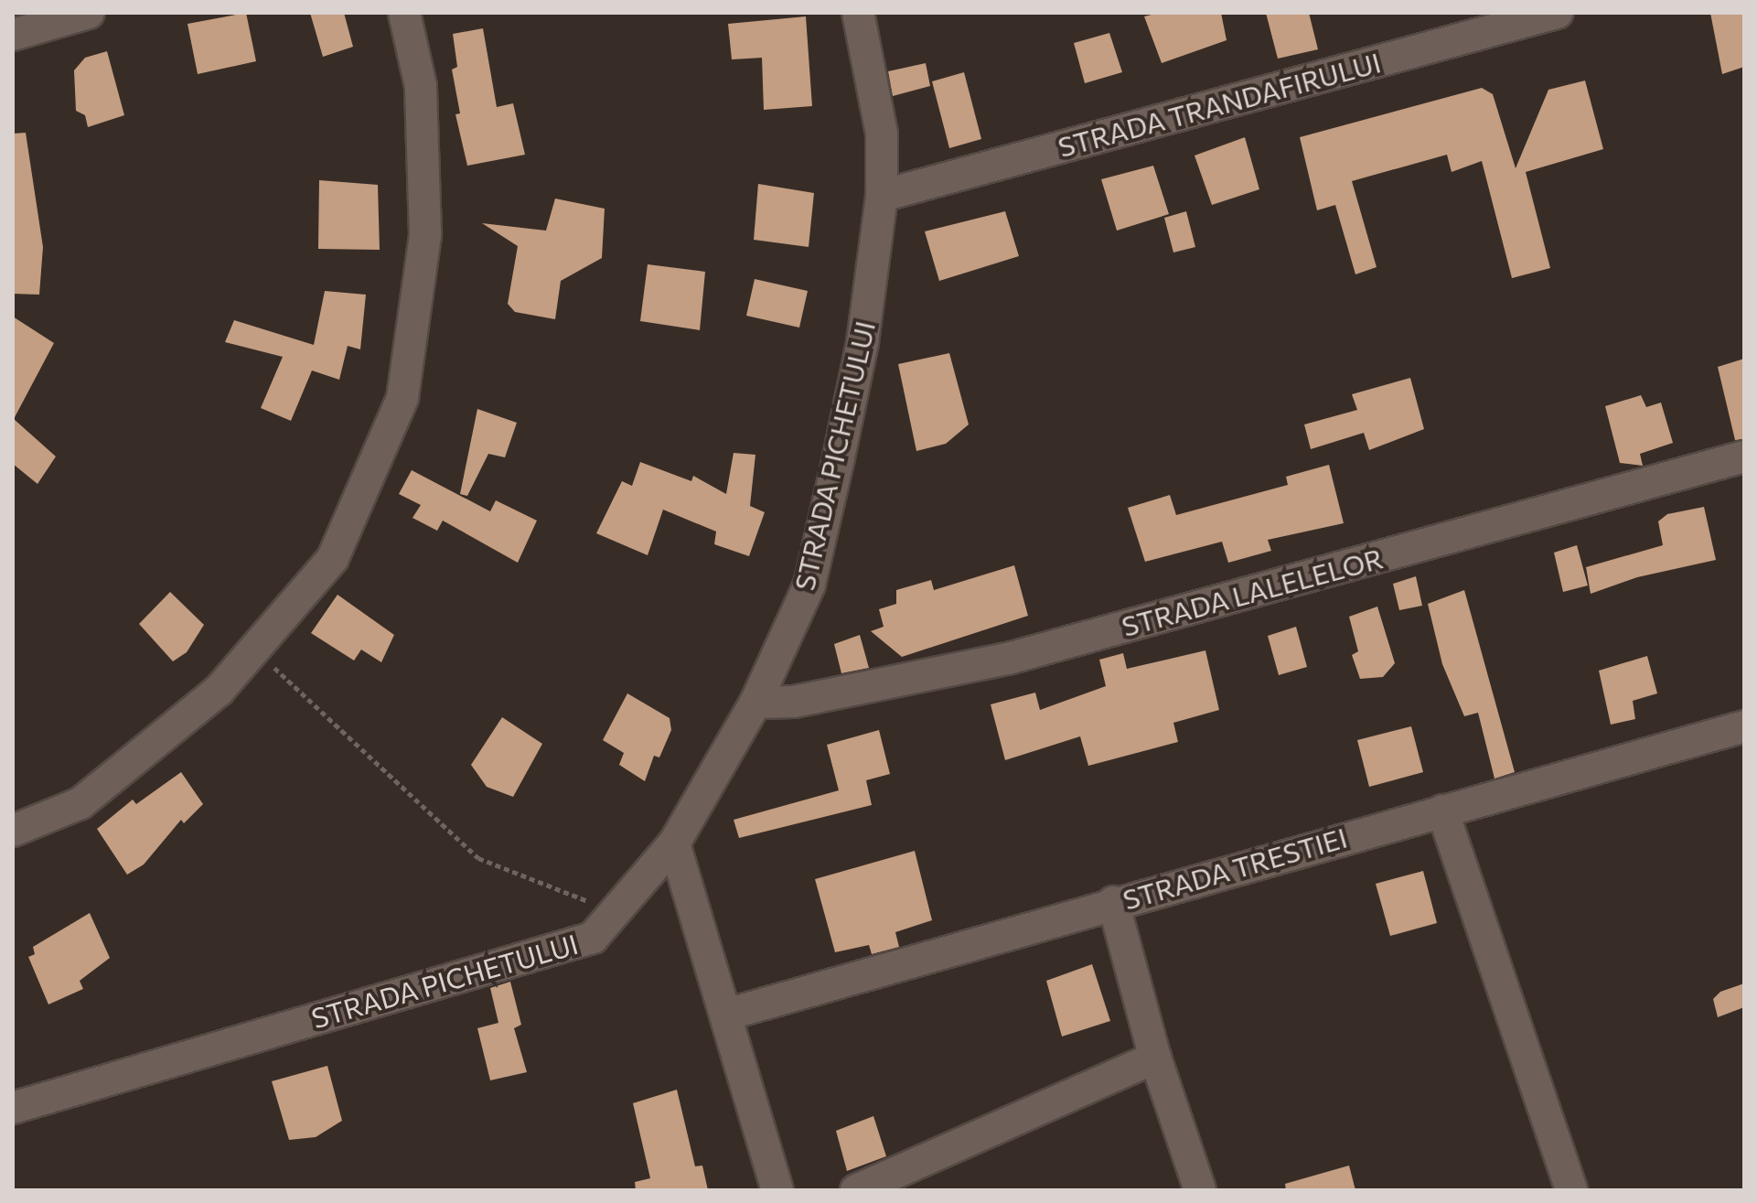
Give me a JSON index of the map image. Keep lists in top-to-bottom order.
{
  "streets": {
    "street": [
      "STRADA TRANDAFIRULUI",
      "STRADA PICHETULUI",
      "STRADA LALELELOR",
      "STRADA TRESTIEI"
    ]
  },
  "crossings": [
    ["STRADA TRANDAFIRULUI", "STRADA PICHETULUI"],
    ["STRADA PICHETULUI", "STRADA LALELELOR"]
  ]
}
